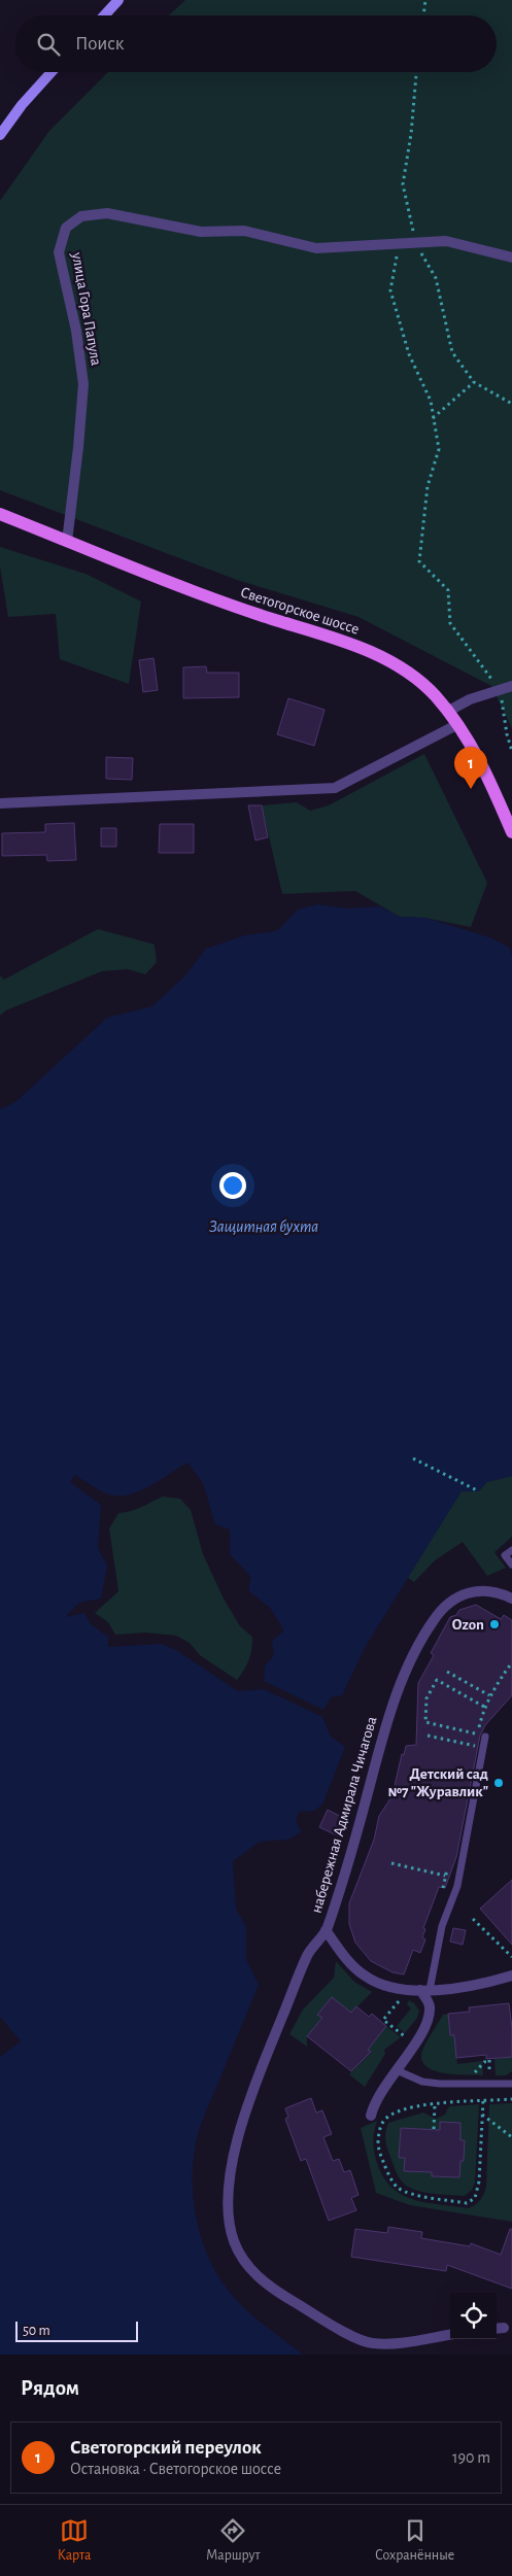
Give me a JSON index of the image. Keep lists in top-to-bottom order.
{
  "streets": {
    "main road": ["Светогорское шоссе"],
    "street": ["улица Гора Папула", "набережная Адмирала Чичагова"]
  },
  "crossings": [
    ["улица Гора Папула", "Светогорское шоссе"]
  ],
  "water": ["Защитная бухта"],
  "places": ["Ozon", "Детский сад №7 \"Журавлик\""],
  "scale_bar": "50 m",
  "page": {
    "search": "Поиск",
    "pins": "1",
    "scale": "50 m",
    "heading": "Рядом",
    "list": [
      {
        "mark": "1",
        "name": "Светогорский переулок",
        "note": "Остановка · Светогорское шоссе",
        "value": "190 m"
      }
    ],
    "nav": ["Карта", "Маршрут", "Сохранённые"]
  }
}
